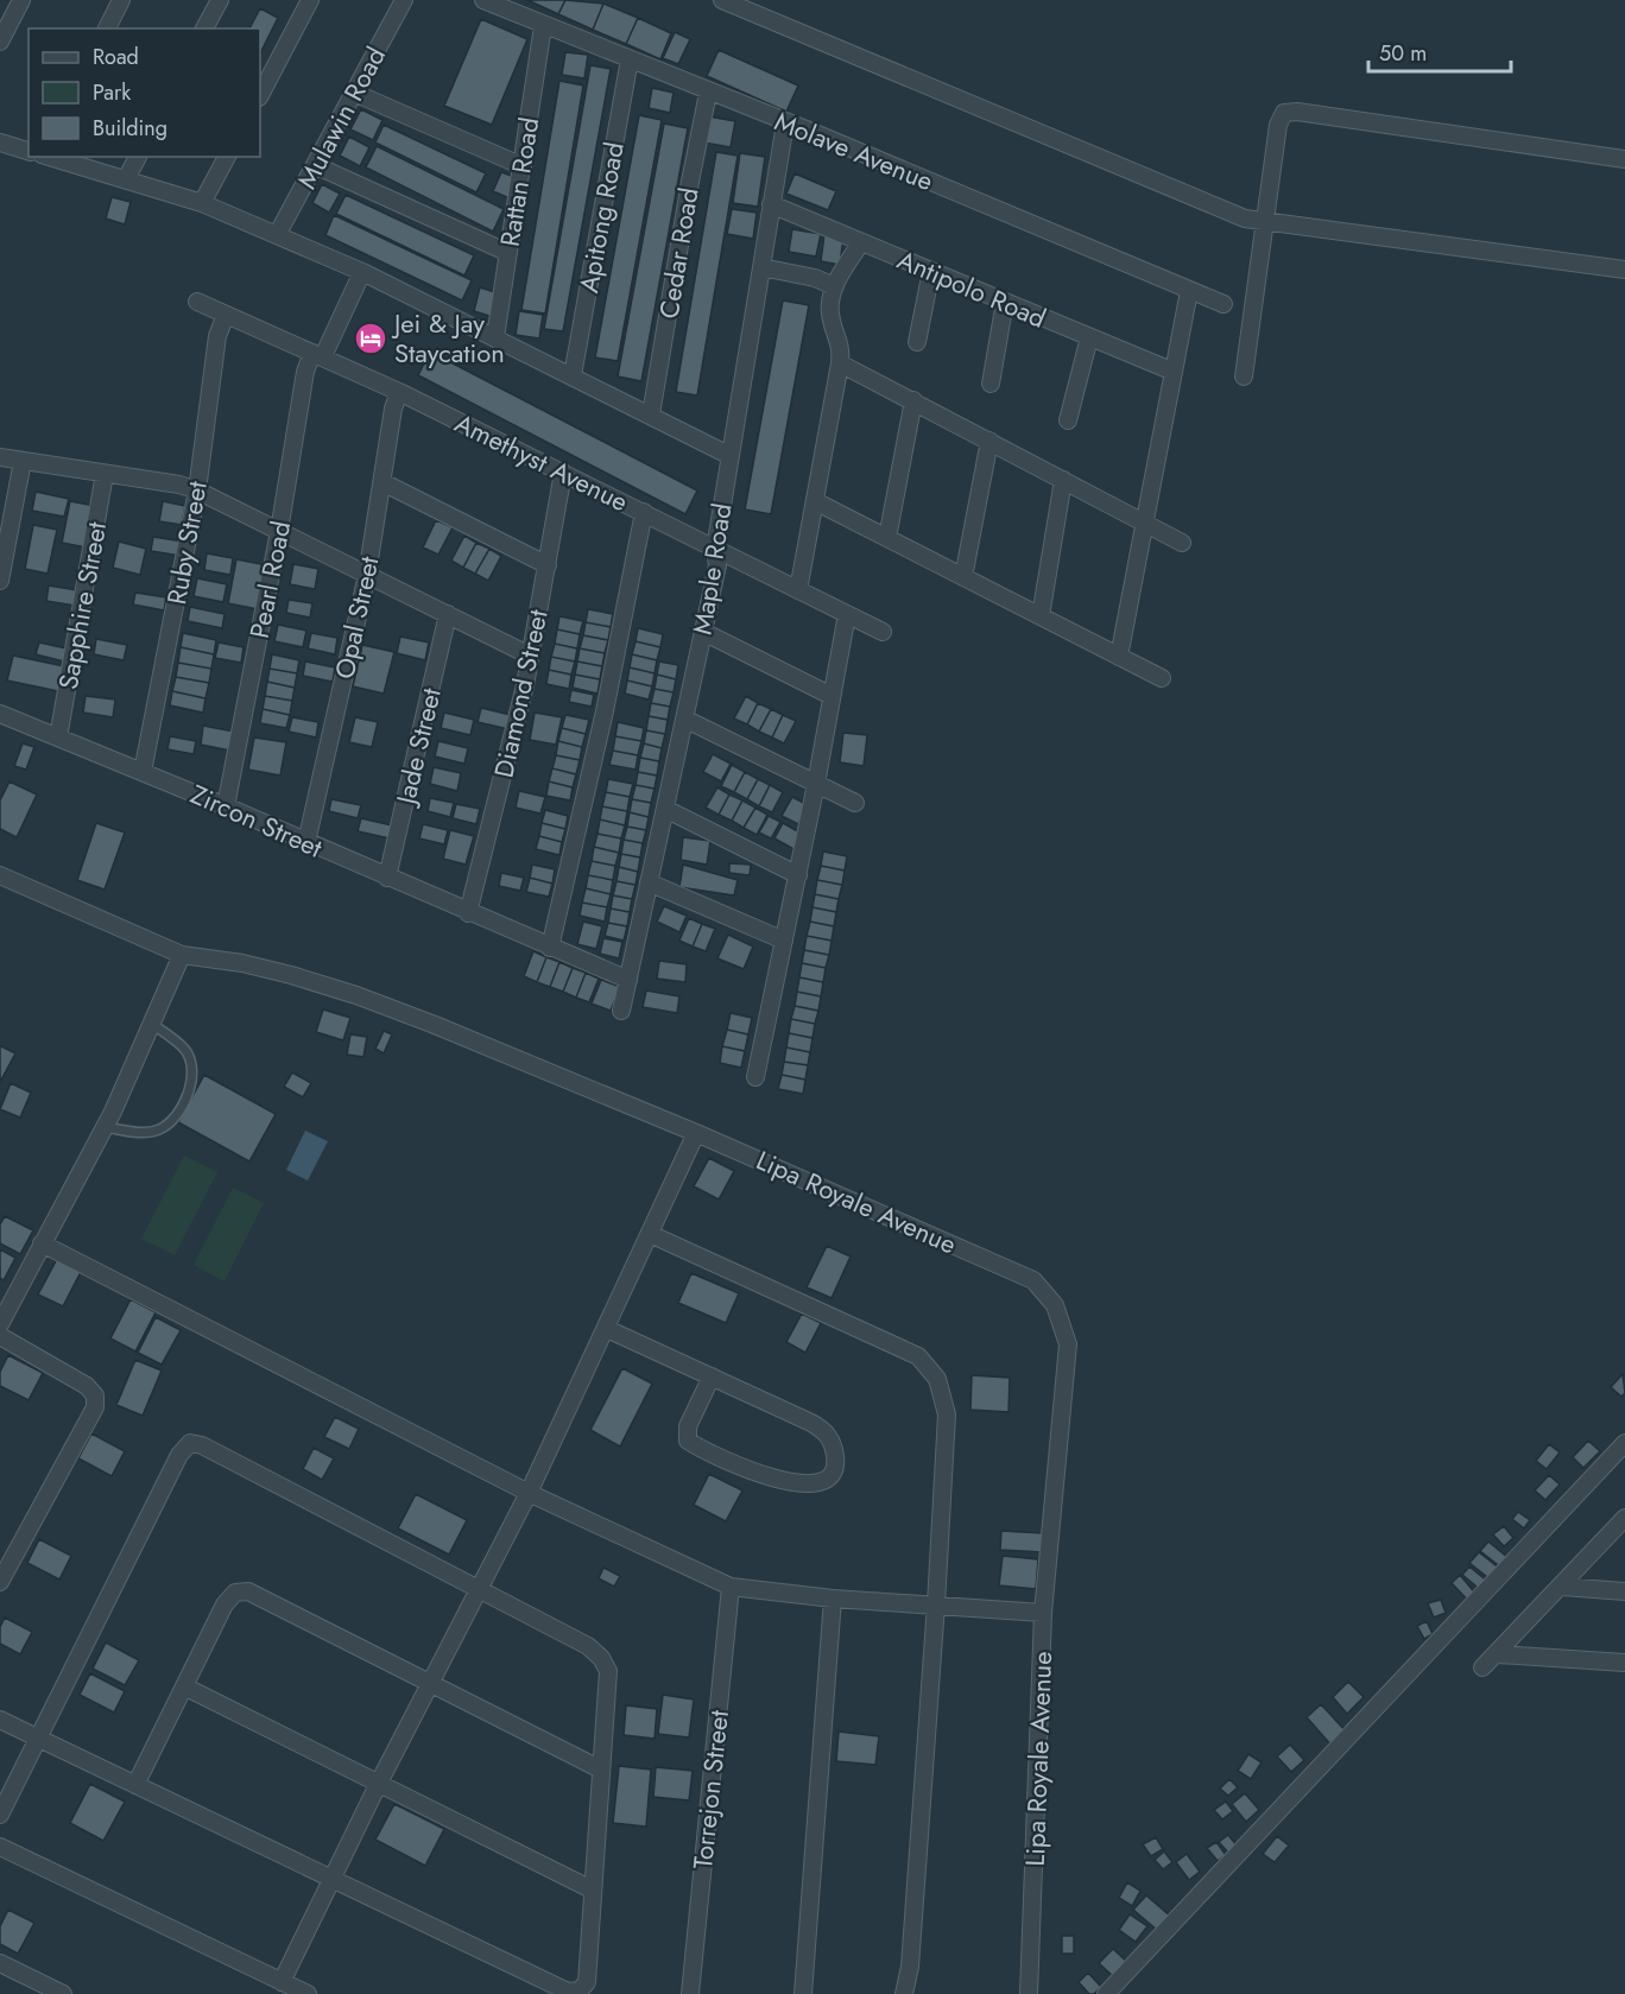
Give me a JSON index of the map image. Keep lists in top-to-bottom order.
{
  "streets": {
    "street": [
      "Mulawin Road",
      "Molave Avenue",
      "Rattan Road",
      "Apitong Road",
      "Cedar Road",
      "Antipolo Road",
      "Amethyst Avenue",
      "Ruby Street",
      "Maple Road",
      "Pearl Road",
      "Sapphire Street",
      "Opal Street",
      "Diamond Street",
      "Jade Street",
      "Zircon Street",
      "Lipa Royale Avenue",
      "Torrejon Street"
    ]
  },
  "crossings": [
    ["Molave Avenue", "Rattan Road"],
    ["Molave Avenue", "Apitong Road"],
    ["Molave Avenue", "Cedar Road"],
    ["Molave Avenue", "Maple Road"],
    ["Antipolo Road", "Maple Road"],
    ["Amethyst Avenue", "Ruby Street"],
    ["Amethyst Avenue", "Maple Road"],
    ["Amethyst Avenue", "Pearl Road"],
    ["Amethyst Avenue", "Opal Street"],
    ["Amethyst Avenue", "Diamond Street"],
    ["Ruby Street", "Zircon Street"],
    ["Maple Road", "Zircon Street"],
    ["Pearl Road", "Zircon Street"],
    ["Sapphire Street", "Zircon Street"],
    ["Opal Street", "Zircon Street"],
    ["Diamond Street", "Zircon Street"],
    ["Jade Street", "Zircon Street"]
  ],
  "places": {
    "hotel": ["Jei & Jay Staycation"]
  },
  "legend": ["Road", "Park", "Building"],
  "scale_bar": "50 m"
}
